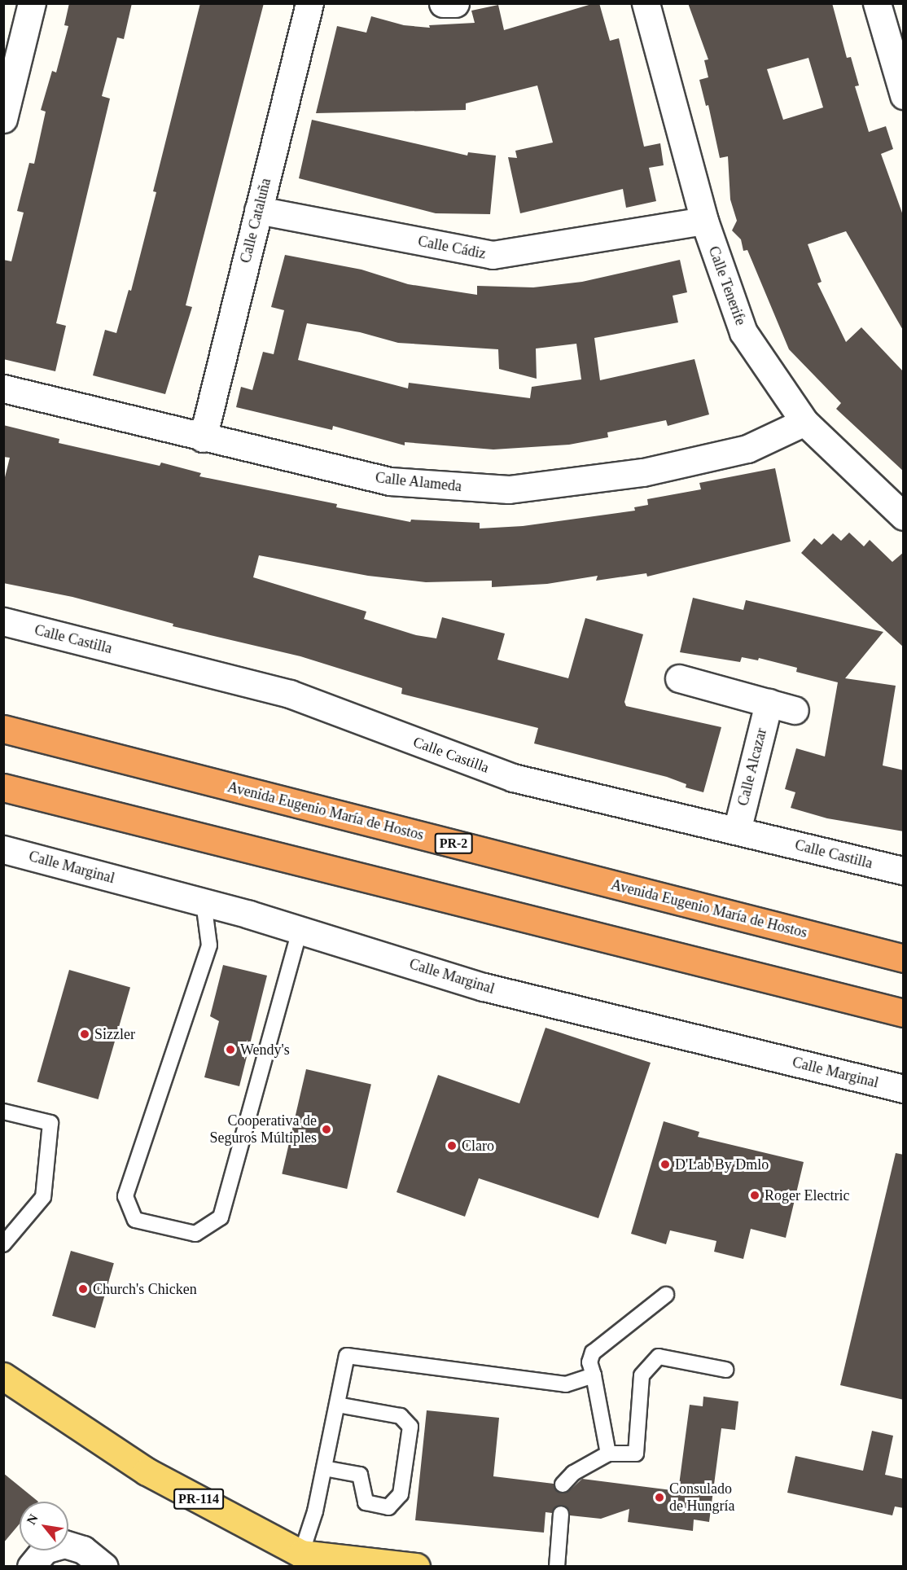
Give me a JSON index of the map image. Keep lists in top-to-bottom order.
{
  "streets": {
    "highway": ["Avenida Eugenio María de Hostos", "PR-2"],
    "main road": ["PR-114"],
    "street": [
      "Calle Cataluña",
      "Calle Cádiz",
      "Calle Tenerife",
      "Calle Alameda",
      "Calle Castilla",
      "Calle Alcazar",
      "Calle Marginal"
    ]
  },
  "crossings": [
    ["Calle Cataluña", "Calle Cádiz"],
    ["Calle Cataluña", "Calle Alameda"],
    ["Calle Cádiz", "Calle Tenerife"],
    ["Calle Tenerife", "Calle Alameda"],
    ["Calle Castilla", "Calle Alcazar"]
  ],
  "places": [
    "Sizzler",
    "Wendy's",
    "Cooperativa de Seguros Múltiples",
    "Claro",
    "D'Lab By Dmlo",
    "Roger Electric",
    "Church's Chicken",
    "Consulado de Hungría"
  ],
  "north": "top left"
}
